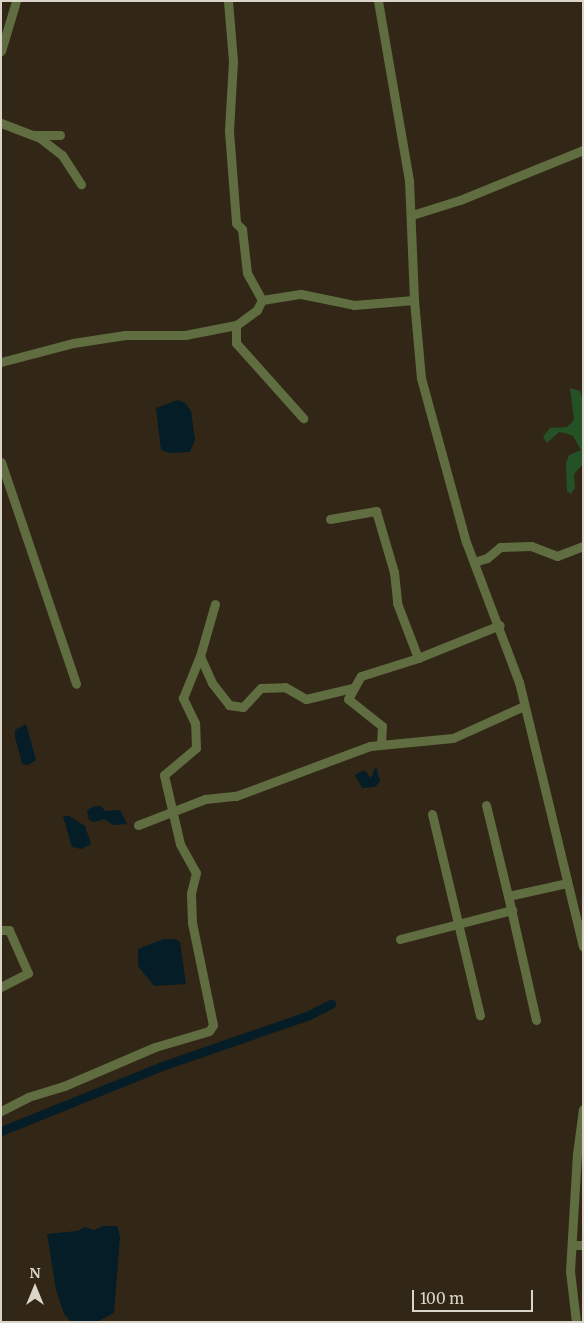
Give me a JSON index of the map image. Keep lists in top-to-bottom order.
{
  "scale_bar": "100 m",
  "north": "top"
}
